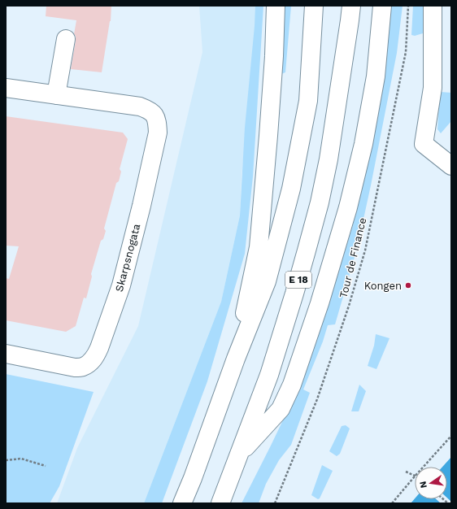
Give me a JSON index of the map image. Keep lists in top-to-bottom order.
{
  "streets": {
    "main road": ["Skarpsnogata", "E 18"],
    "path": ["Tour de Finance"]
  },
  "places": ["Kongen"],
  "north": "left"
}
